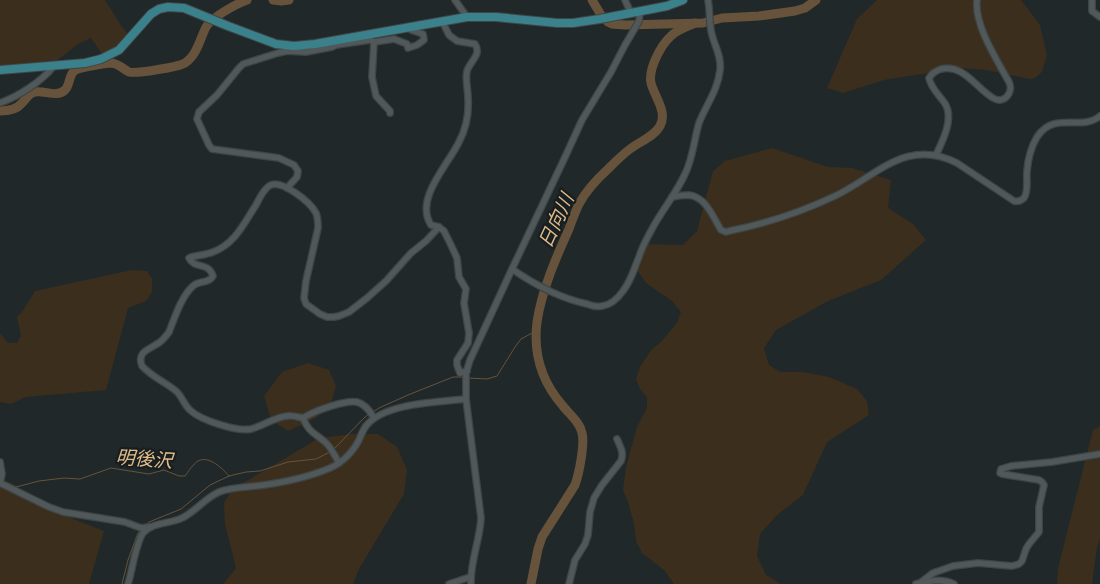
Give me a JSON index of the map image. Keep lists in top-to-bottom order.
{
  "water": ["日向川", "明後沢"]
}
